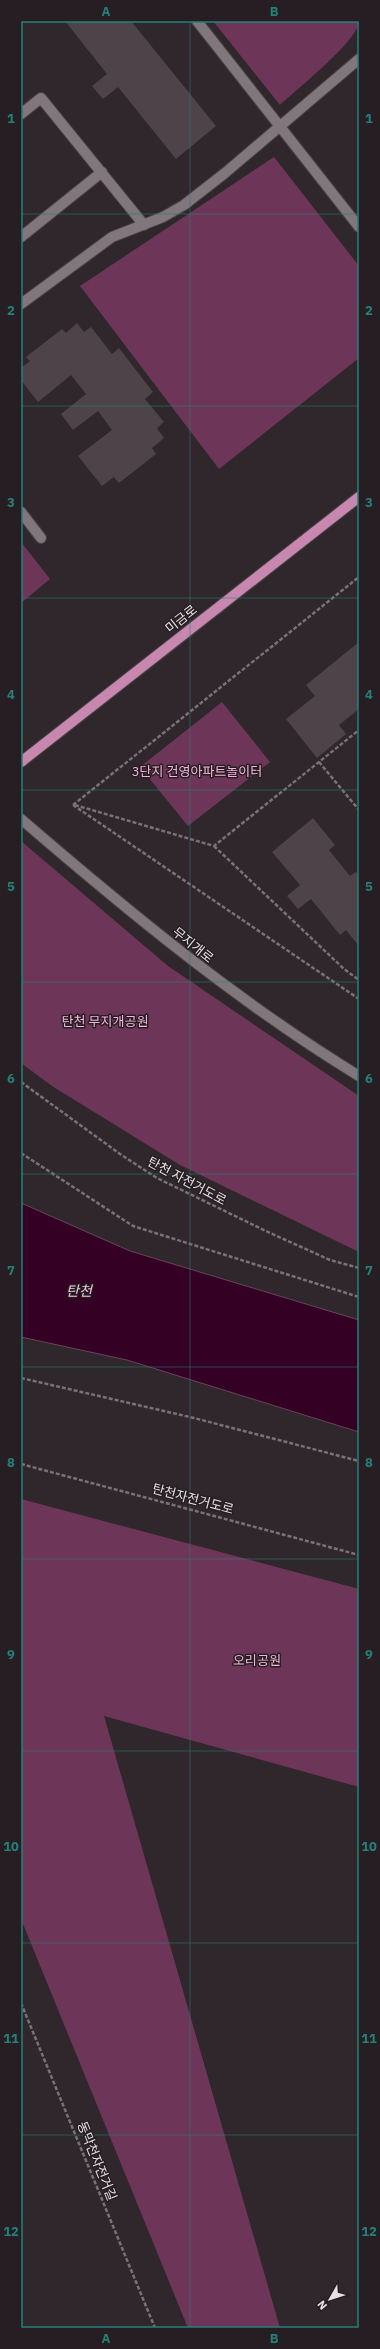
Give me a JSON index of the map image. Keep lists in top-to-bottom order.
{
  "streets": {
    "main road": ["미금로"],
    "street": ["무지개로"],
    "path": ["탄천 자전거도로", "탄천자전거도로", "동막천자전거길"]
  },
  "water": ["탄천"],
  "parks": ["3단지 건영아파트놀이터", "탄천 무지개공원", "오리공원"],
  "north": "bottom left",
  "grid": {
    "columns": ["A", "B"],
    "rows": [
      "1",
      "2",
      "3",
      "4",
      "5",
      "6",
      "7",
      "8",
      "9",
      "10",
      "11",
      "12"
    ]
  }
}
